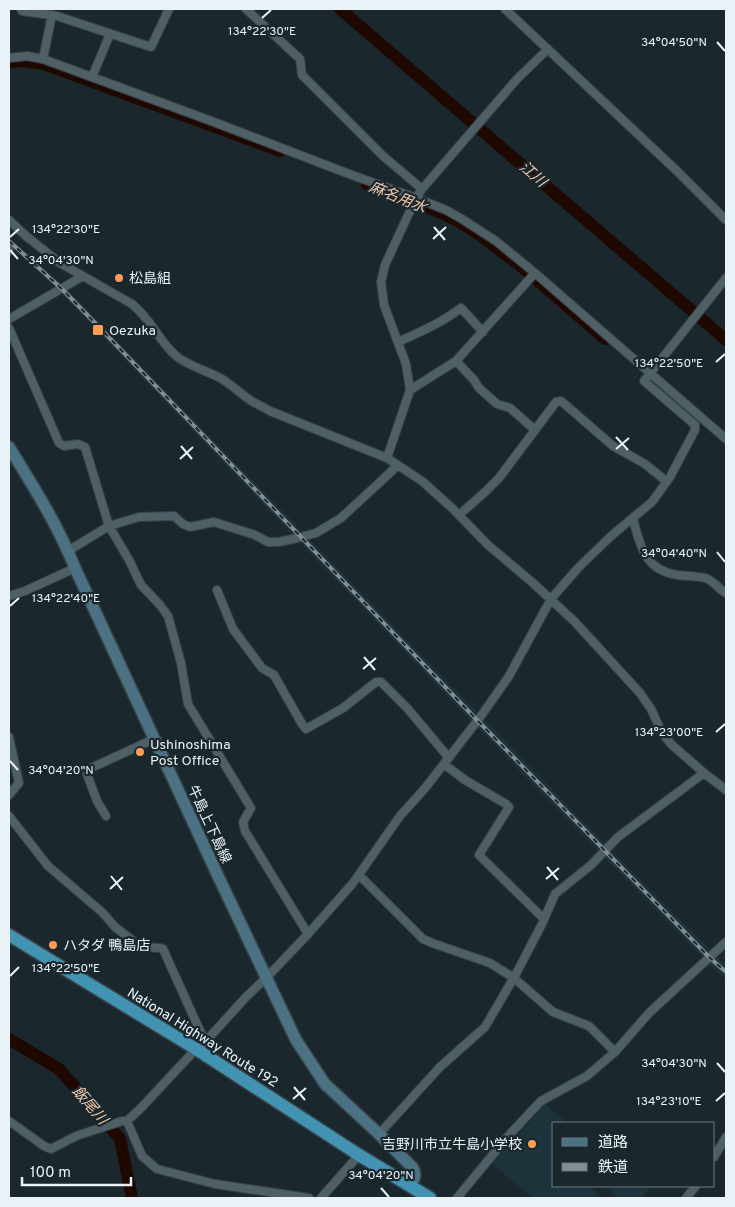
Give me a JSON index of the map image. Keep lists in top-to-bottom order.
{
  "streets": {
    "highway": ["National Highway Route 192"],
    "main road": ["牛島上下島線"]
  },
  "crossings": [
    ["牛島上下島線", "National Highway Route 192"]
  ],
  "water": ["江川", "麻名用水", "飯尾川"],
  "places": {
    "other": [
      "松島組",
      "Ushinoshima Post Office",
      "ハタダ 鴨島店",
      "吉野川市立牛島小学校"
    ],
    "transit": ["Oezuka"]
  },
  "legend": ["道路", "鉄道"],
  "scale_bar": "100 m",
  "coordinates": [
    "134°22'30\"E",
    "34°04'50\"N",
    "34°04'30\"N",
    "134°22'50\"E",
    "34°04'40\"N",
    "134°22'40\"E",
    "134°23'00\"E",
    "34°04'20\"N",
    "134°23'10\"E"
  ]
}
